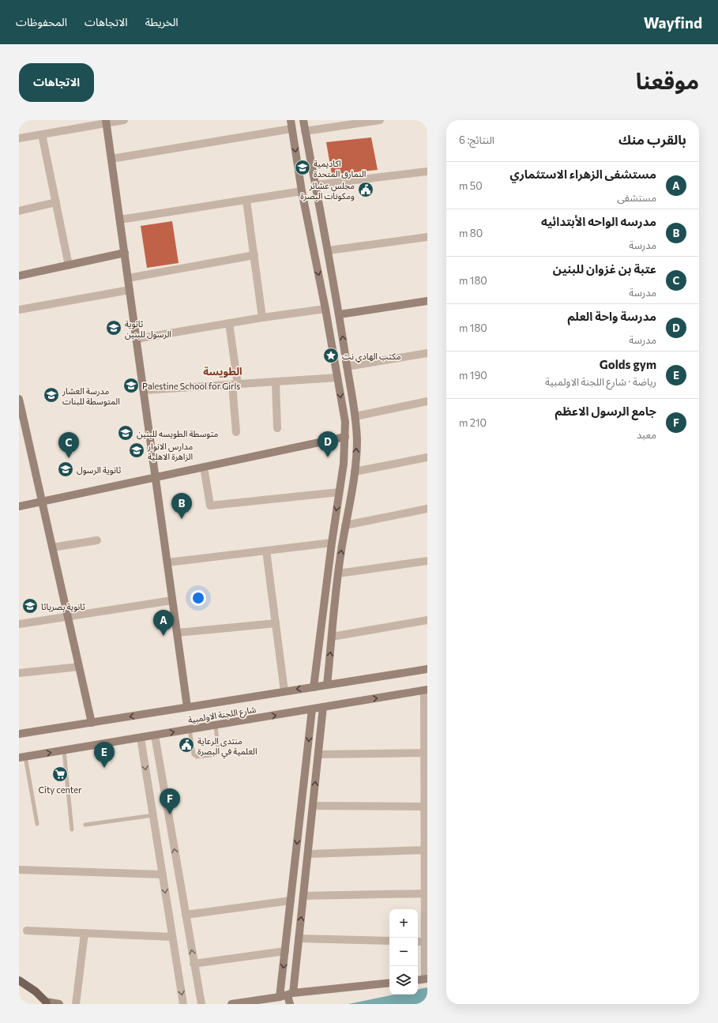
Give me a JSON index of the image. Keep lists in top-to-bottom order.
{
  "streets": {
    "street": ["شارع اللجنة الاولمبية"]
  },
  "districts": ["الطويسة"],
  "places": {
    "school or university": [
      "اكاديمية النمارق المتحدة",
      "ثانوية الرسول للبنين",
      "Palestine School for Girls",
      "مدرسة العشار المتوسطة للبنات",
      "متوسطة الطويسه للبنين",
      "مدارس الانوار الزاهرة الاهلية",
      "ثانوية الرسول",
      "ثانوية بصرياثا"
    ],
    "public building": ["مجلس عشائر ومكونات البصرة", "منتدى الرعاية العلمية في البصرة"],
    "place": ["مكتب الهادي نت"],
    "supermarket": ["City center"]
  },
  "page": {
    "header": "Wayfind",
    "nav": ["الخريطة", "الاتجاهات", "المحفوظات"],
    "title": "موقعنا",
    "buttons": "الاتجاهات",
    "heading": ["بالقرب منك", "النتائج: 6"],
    "list": [
      {
        "mark": "A",
        "name": "مستشفى الزهراء الاستثماري",
        "note": "مستشفى",
        "value": "50 m"
      },
      {
        "mark": "B",
        "name": "مدرسه الواحه الأبتدائيه",
        "note": "مدرسة",
        "value": "80 m"
      },
      {
        "mark": "C",
        "name": "عتبة بن غزوان للبنين",
        "note": "مدرسة",
        "value": "180 m"
      },
      {
        "mark": "D",
        "name": "مدرسة واحة العلم",
        "note": "مدرسة",
        "value": "180 m"
      },
      {
        "mark": "E",
        "name": "Golds gym",
        "note": "رياضة · شارع اللجنة الاولمبية",
        "value": "190 m"
      },
      {
        "mark": "F",
        "name": "جامع الرسول الاعظم",
        "note": "معبد",
        "value": "210 m"
      }
    ],
    "pins": [
      "D",
      "C",
      "B",
      "A",
      "E",
      "F"
    ],
    "map_buttons": ["+", "−"]
  }
}
